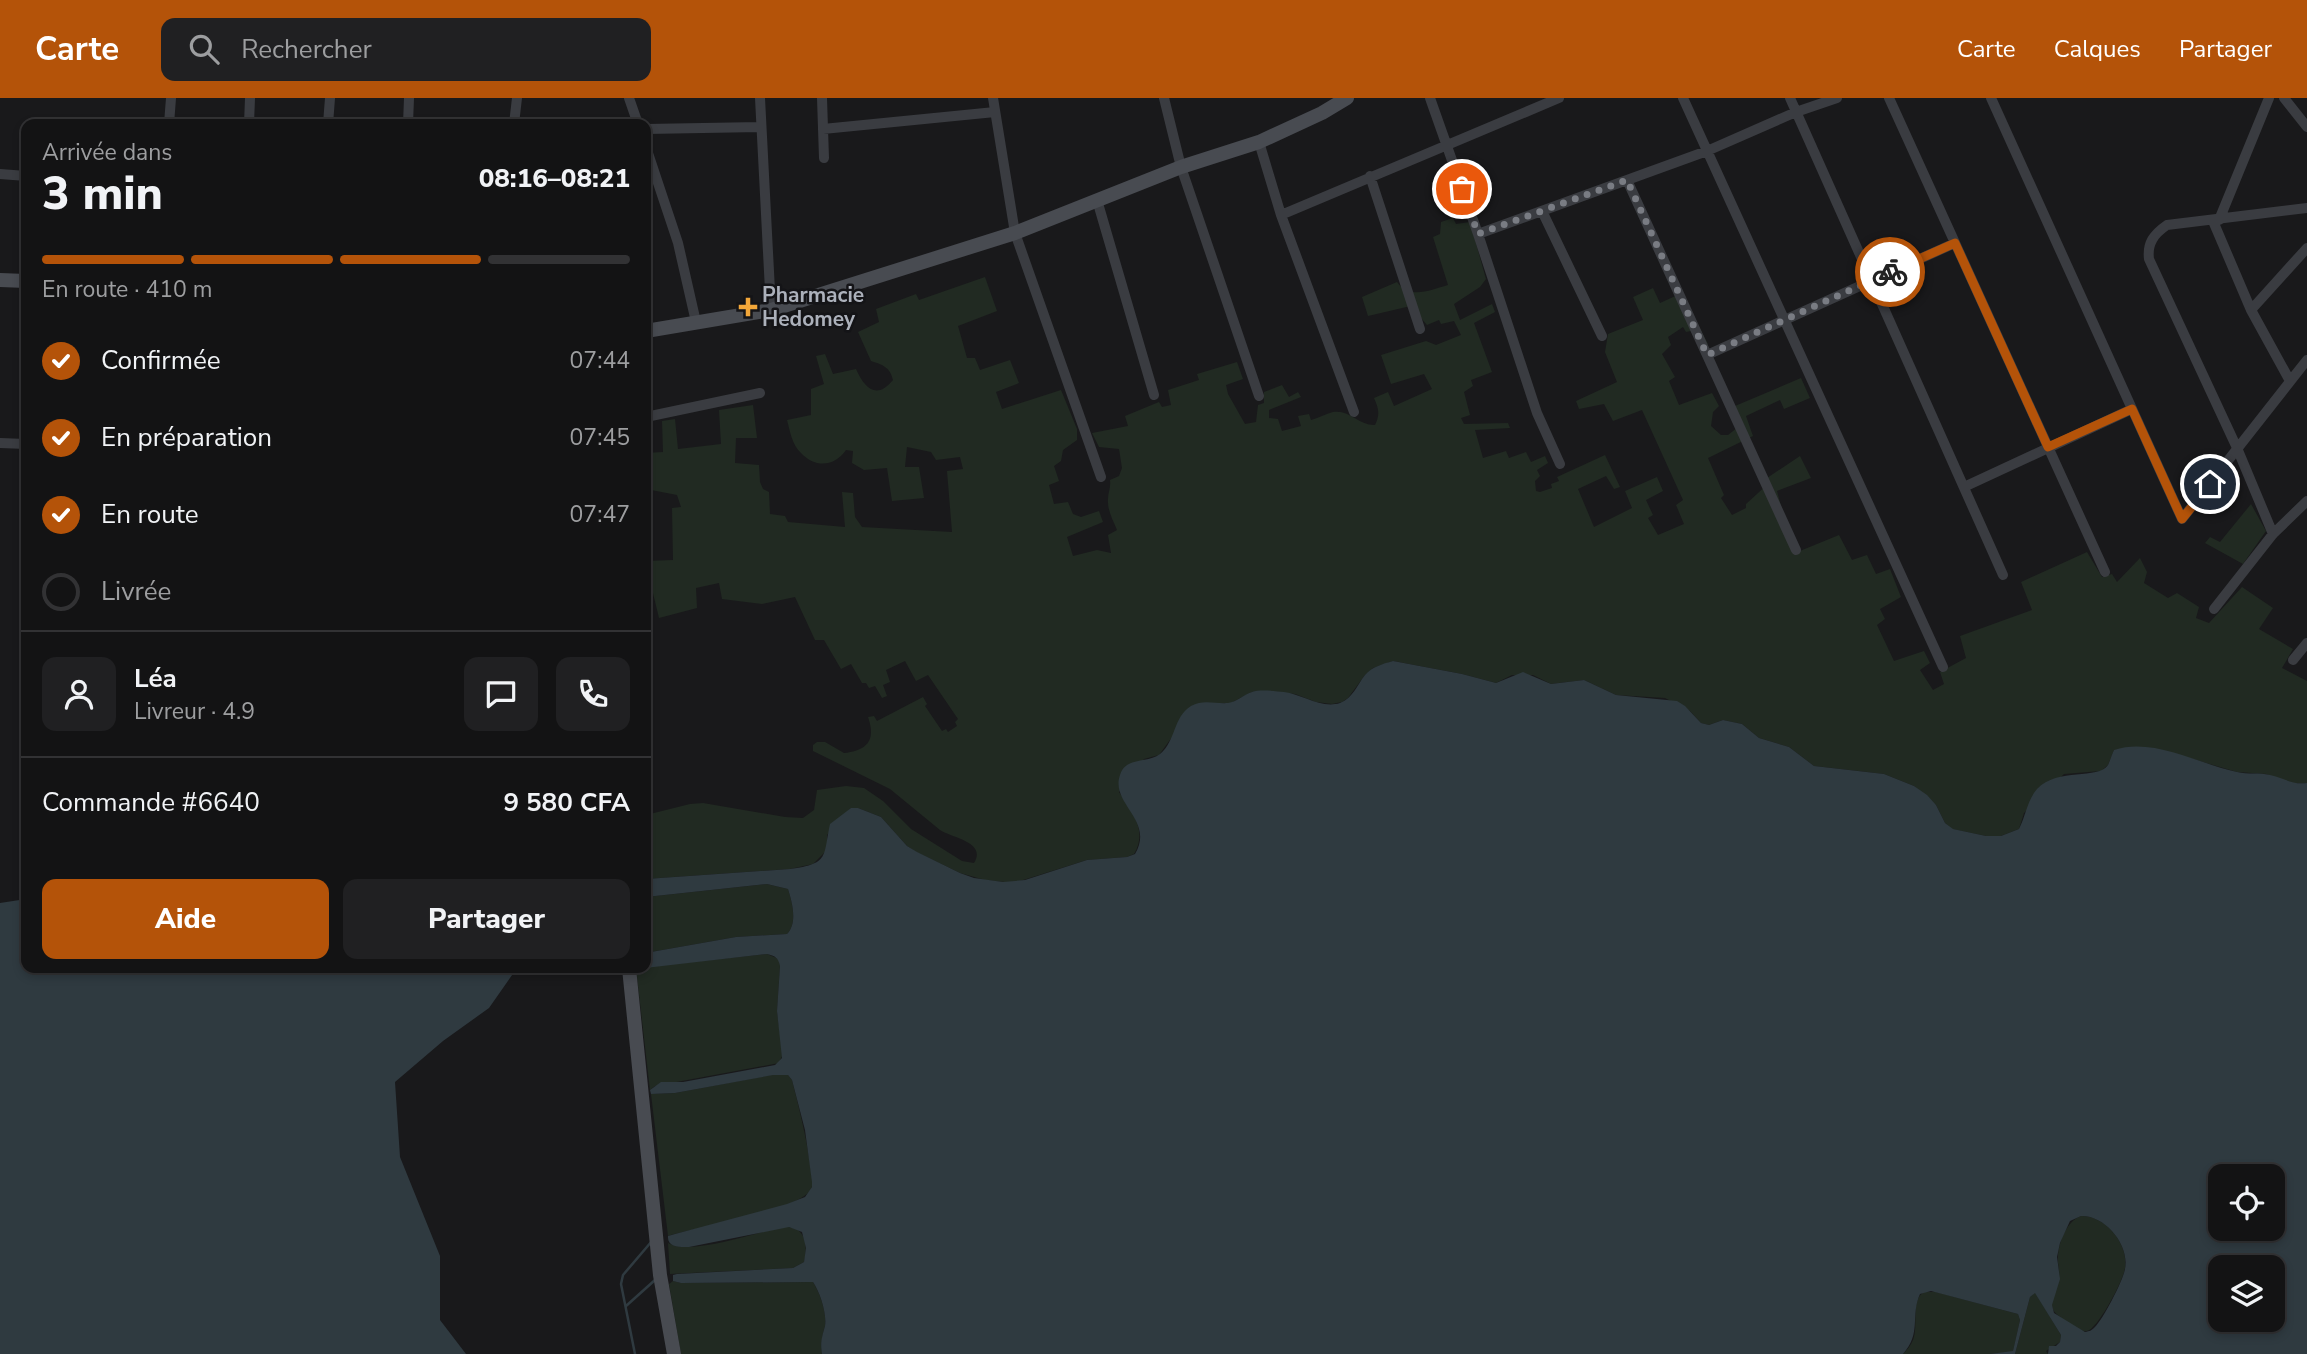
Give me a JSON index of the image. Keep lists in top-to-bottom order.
{
  "places": {
    "health": ["Pharmacie Hedomey"]
  },
  "page": {
    "header": "Carte",
    "search": "Rechercher",
    "nav": ["Carte", "Calques", "Partager"],
    "heading": ["3 min", "Arrivée dans", "08:16–08:21"],
    "panel": [
      "Léa",
      "Livreur · 4.9",
      "Commande #6640",
      "9 580 CFA"
    ],
    "bar": "En route · 410 m",
    "list": [
      ["Confirmée", "07:44"],
      ["En préparation", "07:45"],
      ["En route", "07:47"],
      "Livrée"
    ],
    "buttons": ["Aide", "Partager"]
  }
}
